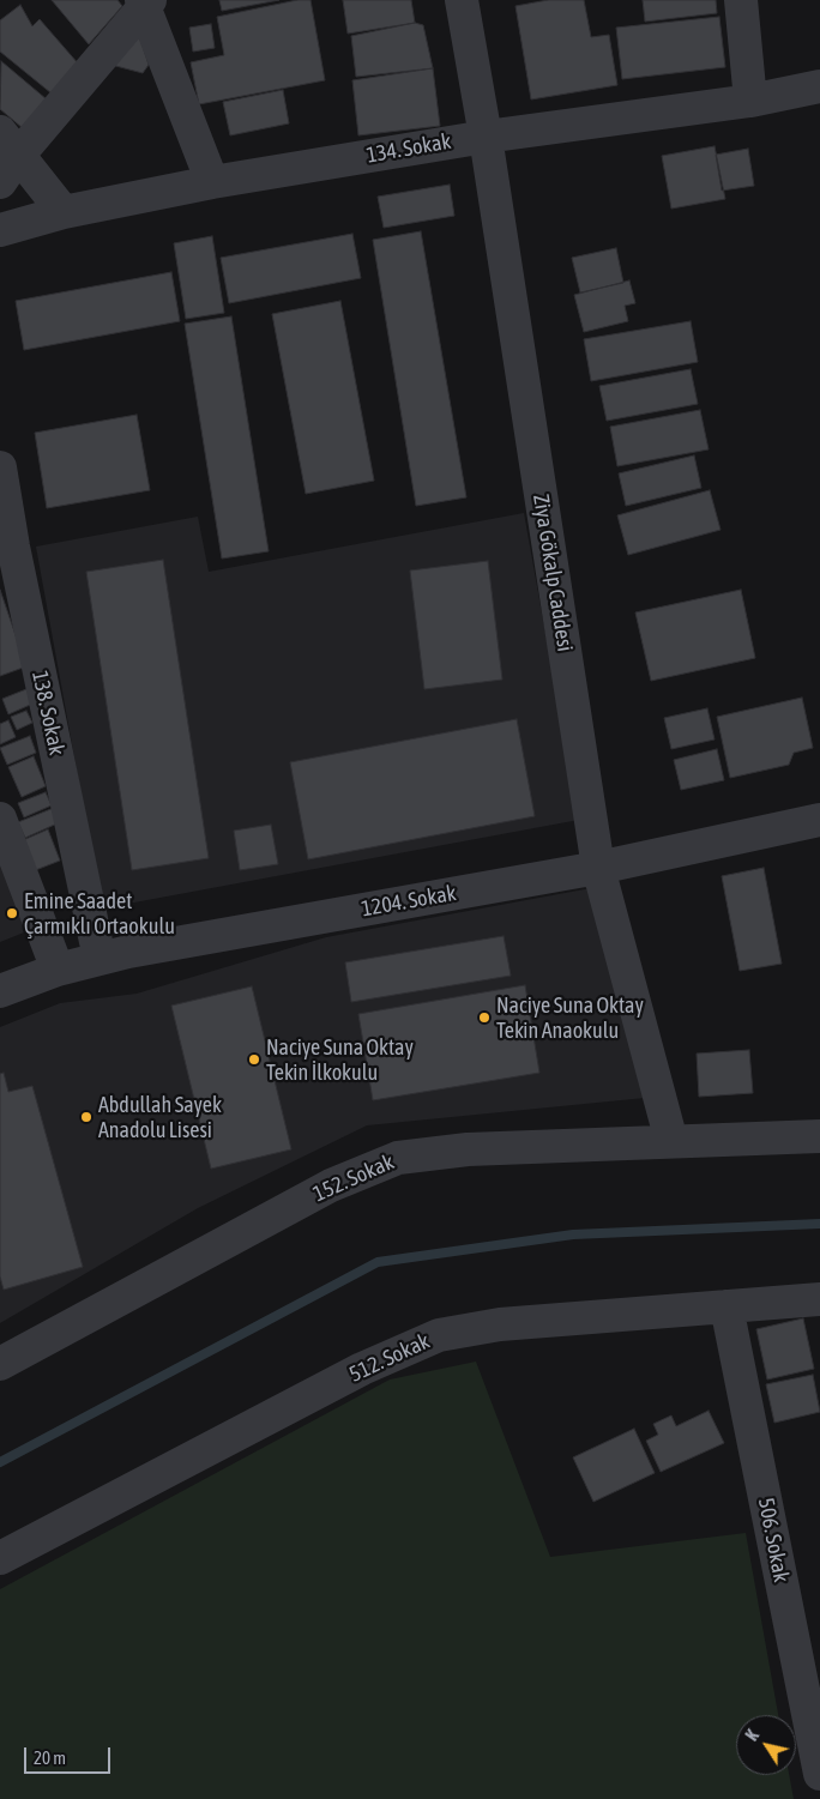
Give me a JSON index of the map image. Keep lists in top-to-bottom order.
{
  "streets": {
    "street": [
      "134. Sokak",
      "Ziya Gökalp Caddesi",
      "138. Sokak",
      "1204. Sokak",
      "152. Sokak",
      "512. Sokak",
      "506. Sokak"
    ]
  },
  "crossings": [
    ["134. Sokak", "Ziya Gökalp Caddesi"],
    ["Ziya Gökalp Caddesi", "1204. Sokak"],
    ["Ziya Gökalp Caddesi", "152. Sokak"],
    ["138. Sokak", "1204. Sokak"],
    ["512. Sokak", "506. Sokak"]
  ],
  "places": [
    "Emine Saadet Çarmıklı Ortaokulu",
    "Naciye Suna Oktay Tekin Anaokulu",
    "Naciye Suna Oktay Tekin İlkokulu",
    "Abdullah Sayek Anadolu Lisesi"
  ],
  "scale_bar": "20 m",
  "north": "top left"
}
